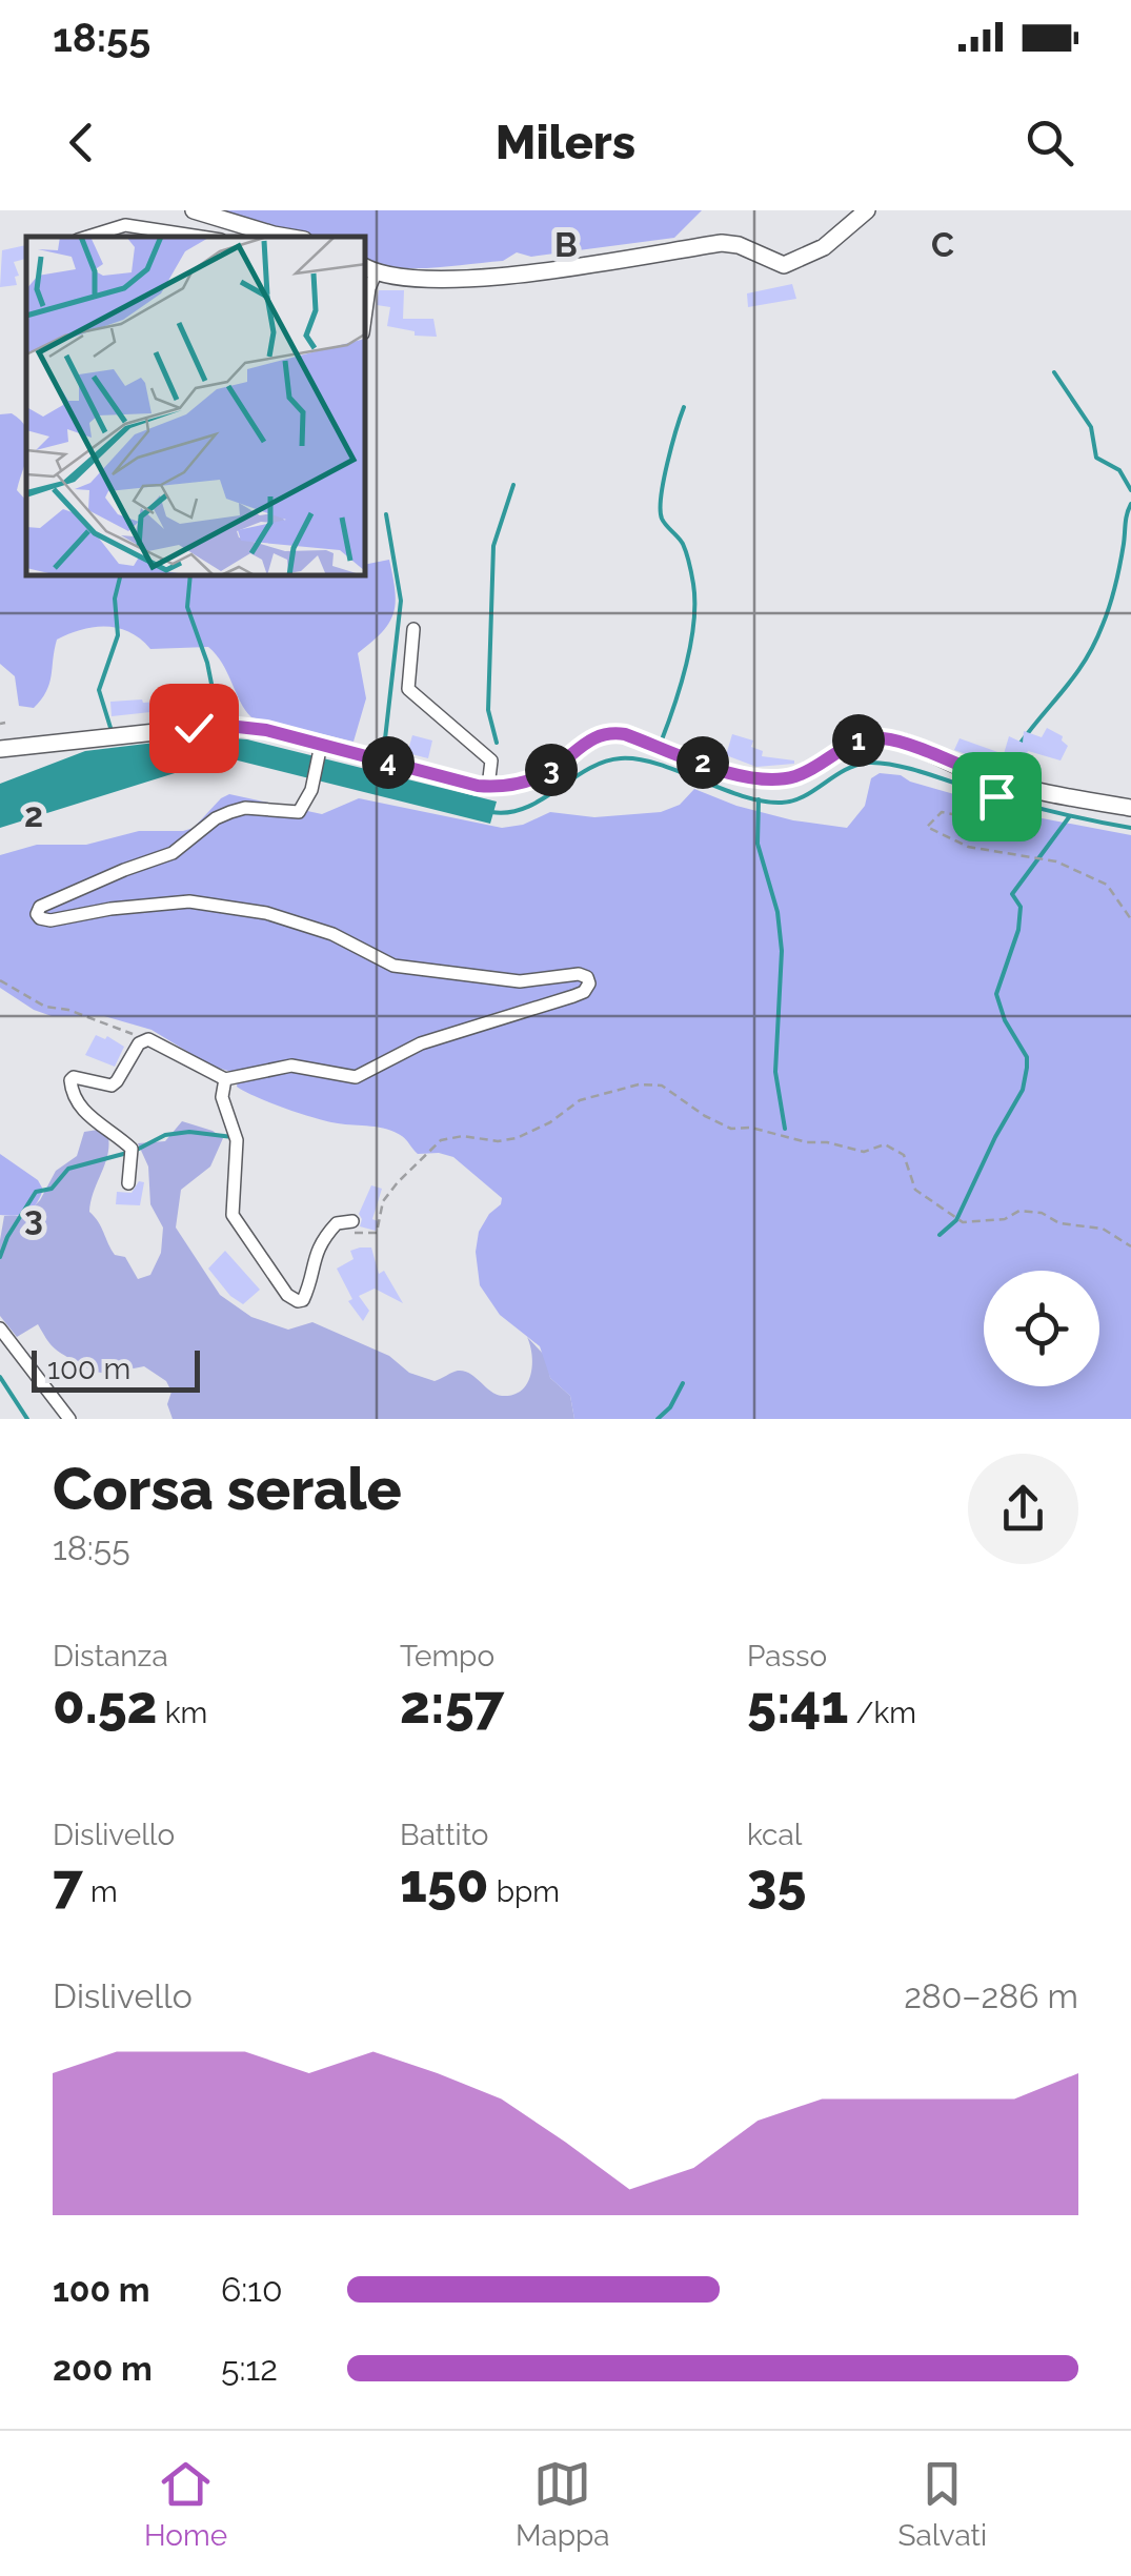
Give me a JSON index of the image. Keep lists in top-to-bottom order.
{
  "scale_bar": "100 m",
  "page": {
    "status": "18:55",
    "header": "Milers",
    "pins": [
      "1",
      "2",
      "4",
      "3"
    ],
    "scale": "100 m",
    "heading": ["Corsa serale", "18:55"],
    "stats": [
      ["Distanza", "0.52 km"],
      ["Tempo", "2:57"],
      ["Passo", "5:41 /km"],
      ["Dislivello", "7 m"],
      ["Battito", "150 bpm"],
      ["kcal", "35"]
    ],
    "chart": ["Dislivello", "280–286 m"],
    "list": [
      {
        "name": "100 m",
        "note": "6:10"
      },
      {
        "name": "200 m",
        "note": "5:12"
      }
    ],
    "tabs": ["Home", "Mappa", "Salvati"]
  },
  "grid": {
    "columns": ["B", "C"],
    "rows": ["2", "3"]
  }
}
